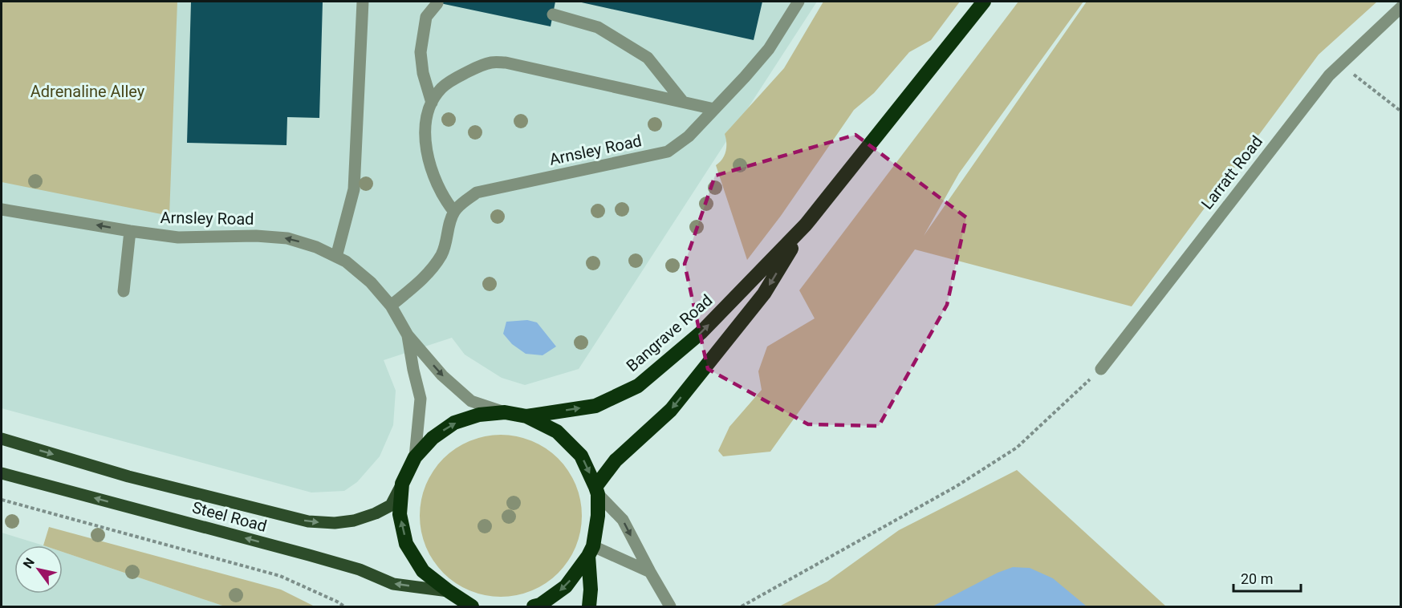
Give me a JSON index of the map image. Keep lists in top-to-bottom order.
{
  "streets": {
    "highway": ["Bangrave Road"],
    "main road": ["Steel Road"],
    "street": ["Arnsley Road", "Larratt Road"]
  },
  "parks": ["Adrenaline Alley"],
  "scale_bar": "20 m",
  "north": "top left"
}
